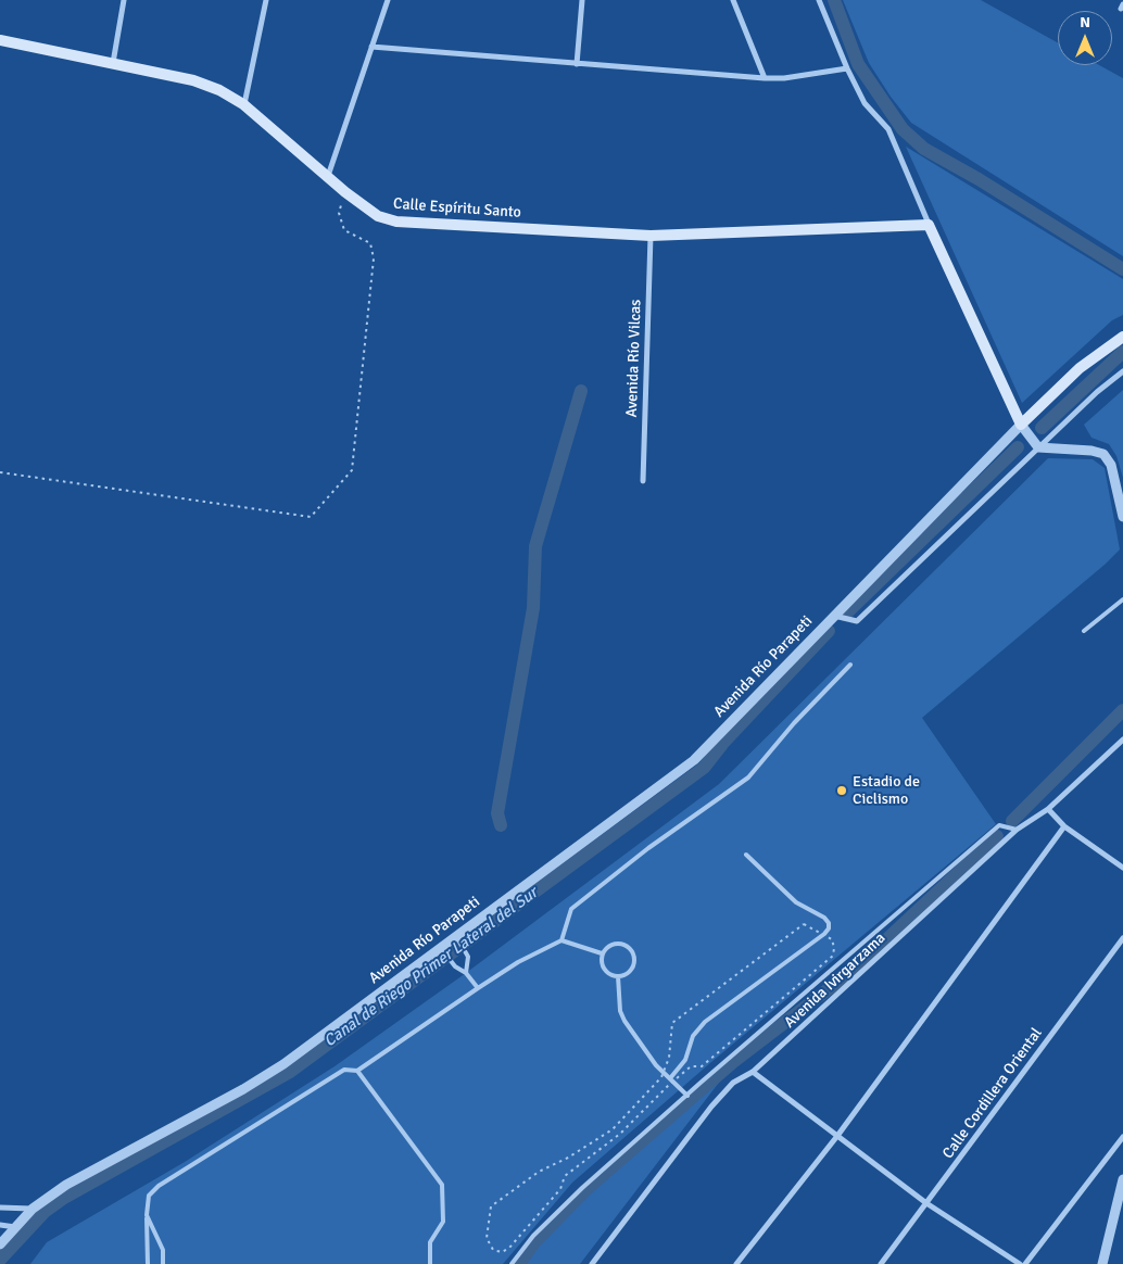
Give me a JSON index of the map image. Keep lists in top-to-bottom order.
{
  "streets": {
    "main road": ["Calle Espíritu Santo", "Avenida Río Parapeti"],
    "street": ["Avenida Río Vilcas", "Avenida Ivirgarzama", "Calle Cordillera Oriental"]
  },
  "crossings": [
    ["Calle Espíritu Santo", "Avenida Río Vilcas"]
  ],
  "water": ["Canal de Riego Primer Lateral del Sur"],
  "places": ["Estadio de Ciclismo"],
  "north": "top"
}
